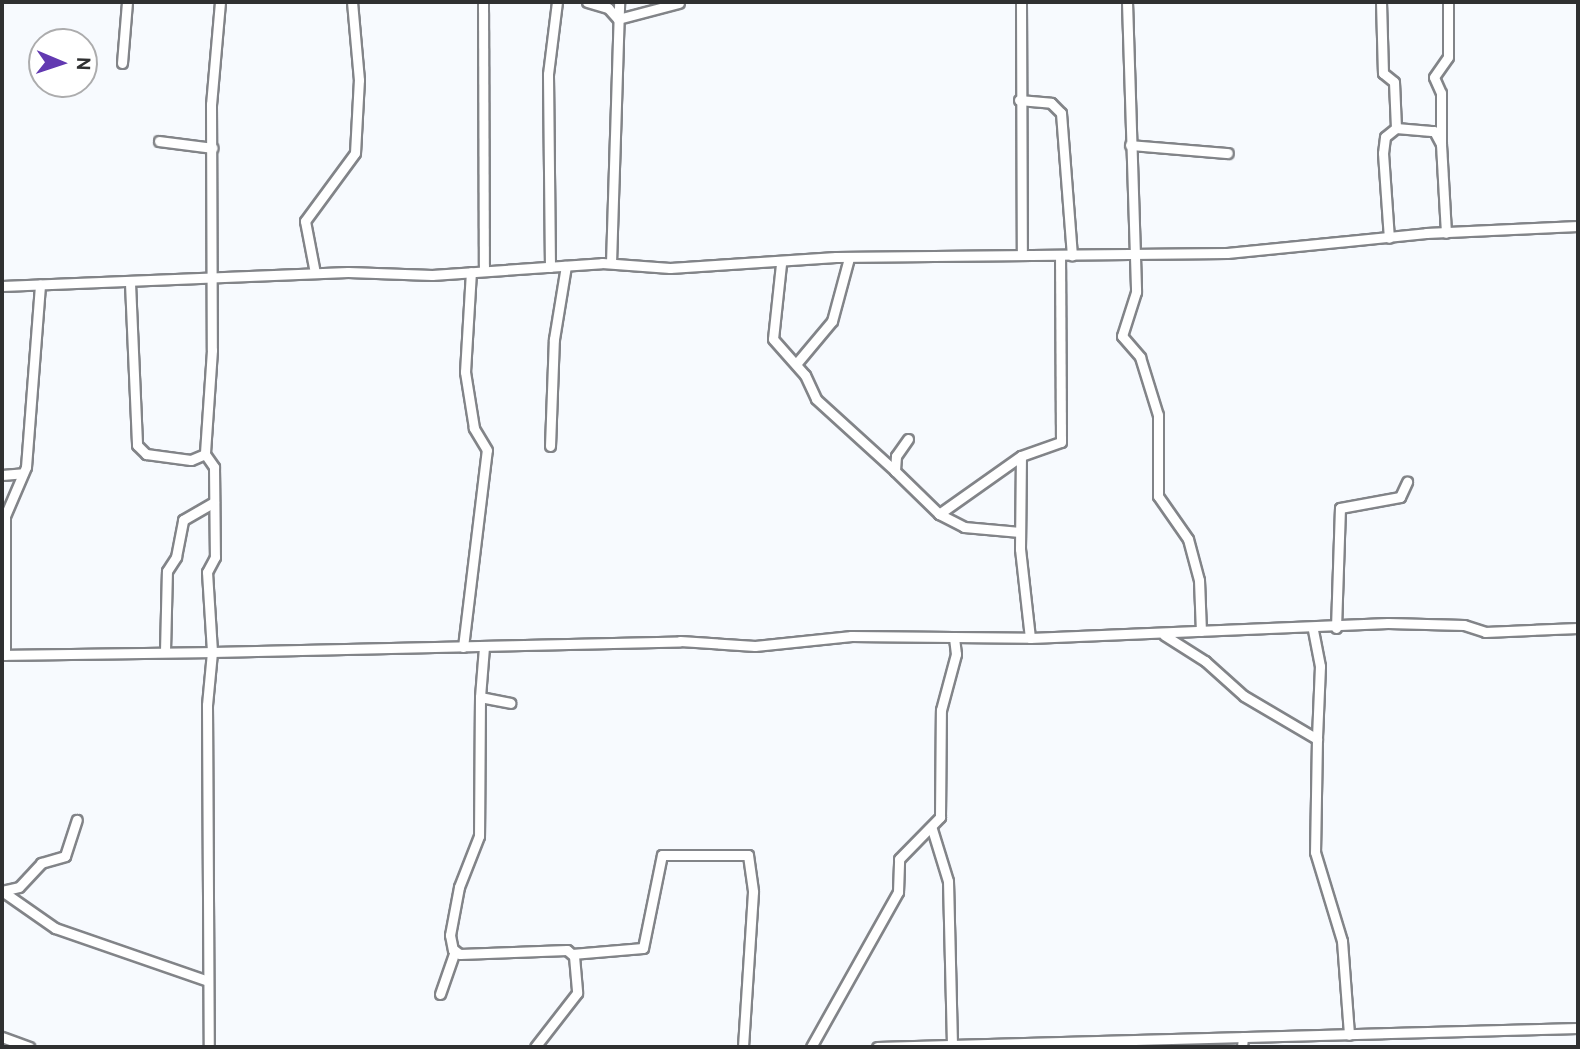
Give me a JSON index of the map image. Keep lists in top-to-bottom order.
{
  "north": "right"
}
